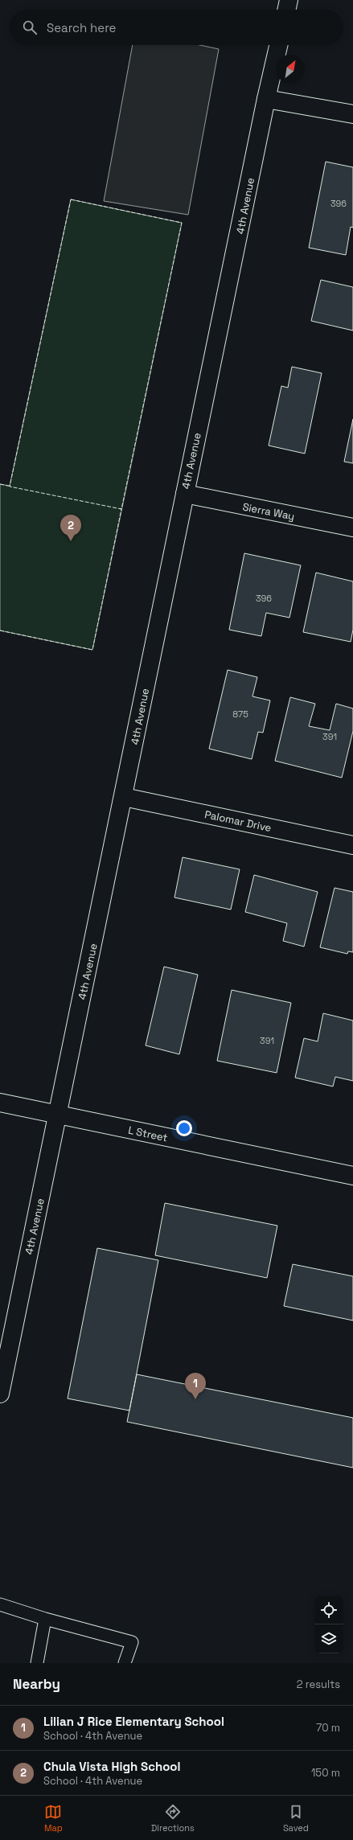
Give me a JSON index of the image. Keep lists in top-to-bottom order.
{
  "streets": {
    "main road": [
      "4th Avenue",
      "Sierra Way",
      "Palomar Drive",
      "L Street"
    ]
  },
  "crossings": [
    ["4th Avenue", "Sierra Way"],
    ["4th Avenue", "Palomar Drive"],
    ["4th Avenue", "L Street"]
  ],
  "house_numbers": [
    "396",
    "396",
    "875",
    "391",
    "391"
  ],
  "north": "top right",
  "page": {
    "search": "Search here",
    "pins": ["2", "1"],
    "heading": ["Nearby", "2 results"],
    "list": [
      {
        "mark": "1",
        "name": "Lilian J Rice Elementary School",
        "note": "School · 4th Avenue",
        "value": "70 m"
      },
      {
        "mark": "2",
        "name": "Chula Vista High School",
        "note": "School · 4th Avenue",
        "value": "150 m"
      }
    ],
    "nav": ["Map", "Directions", "Saved"]
  }
}
